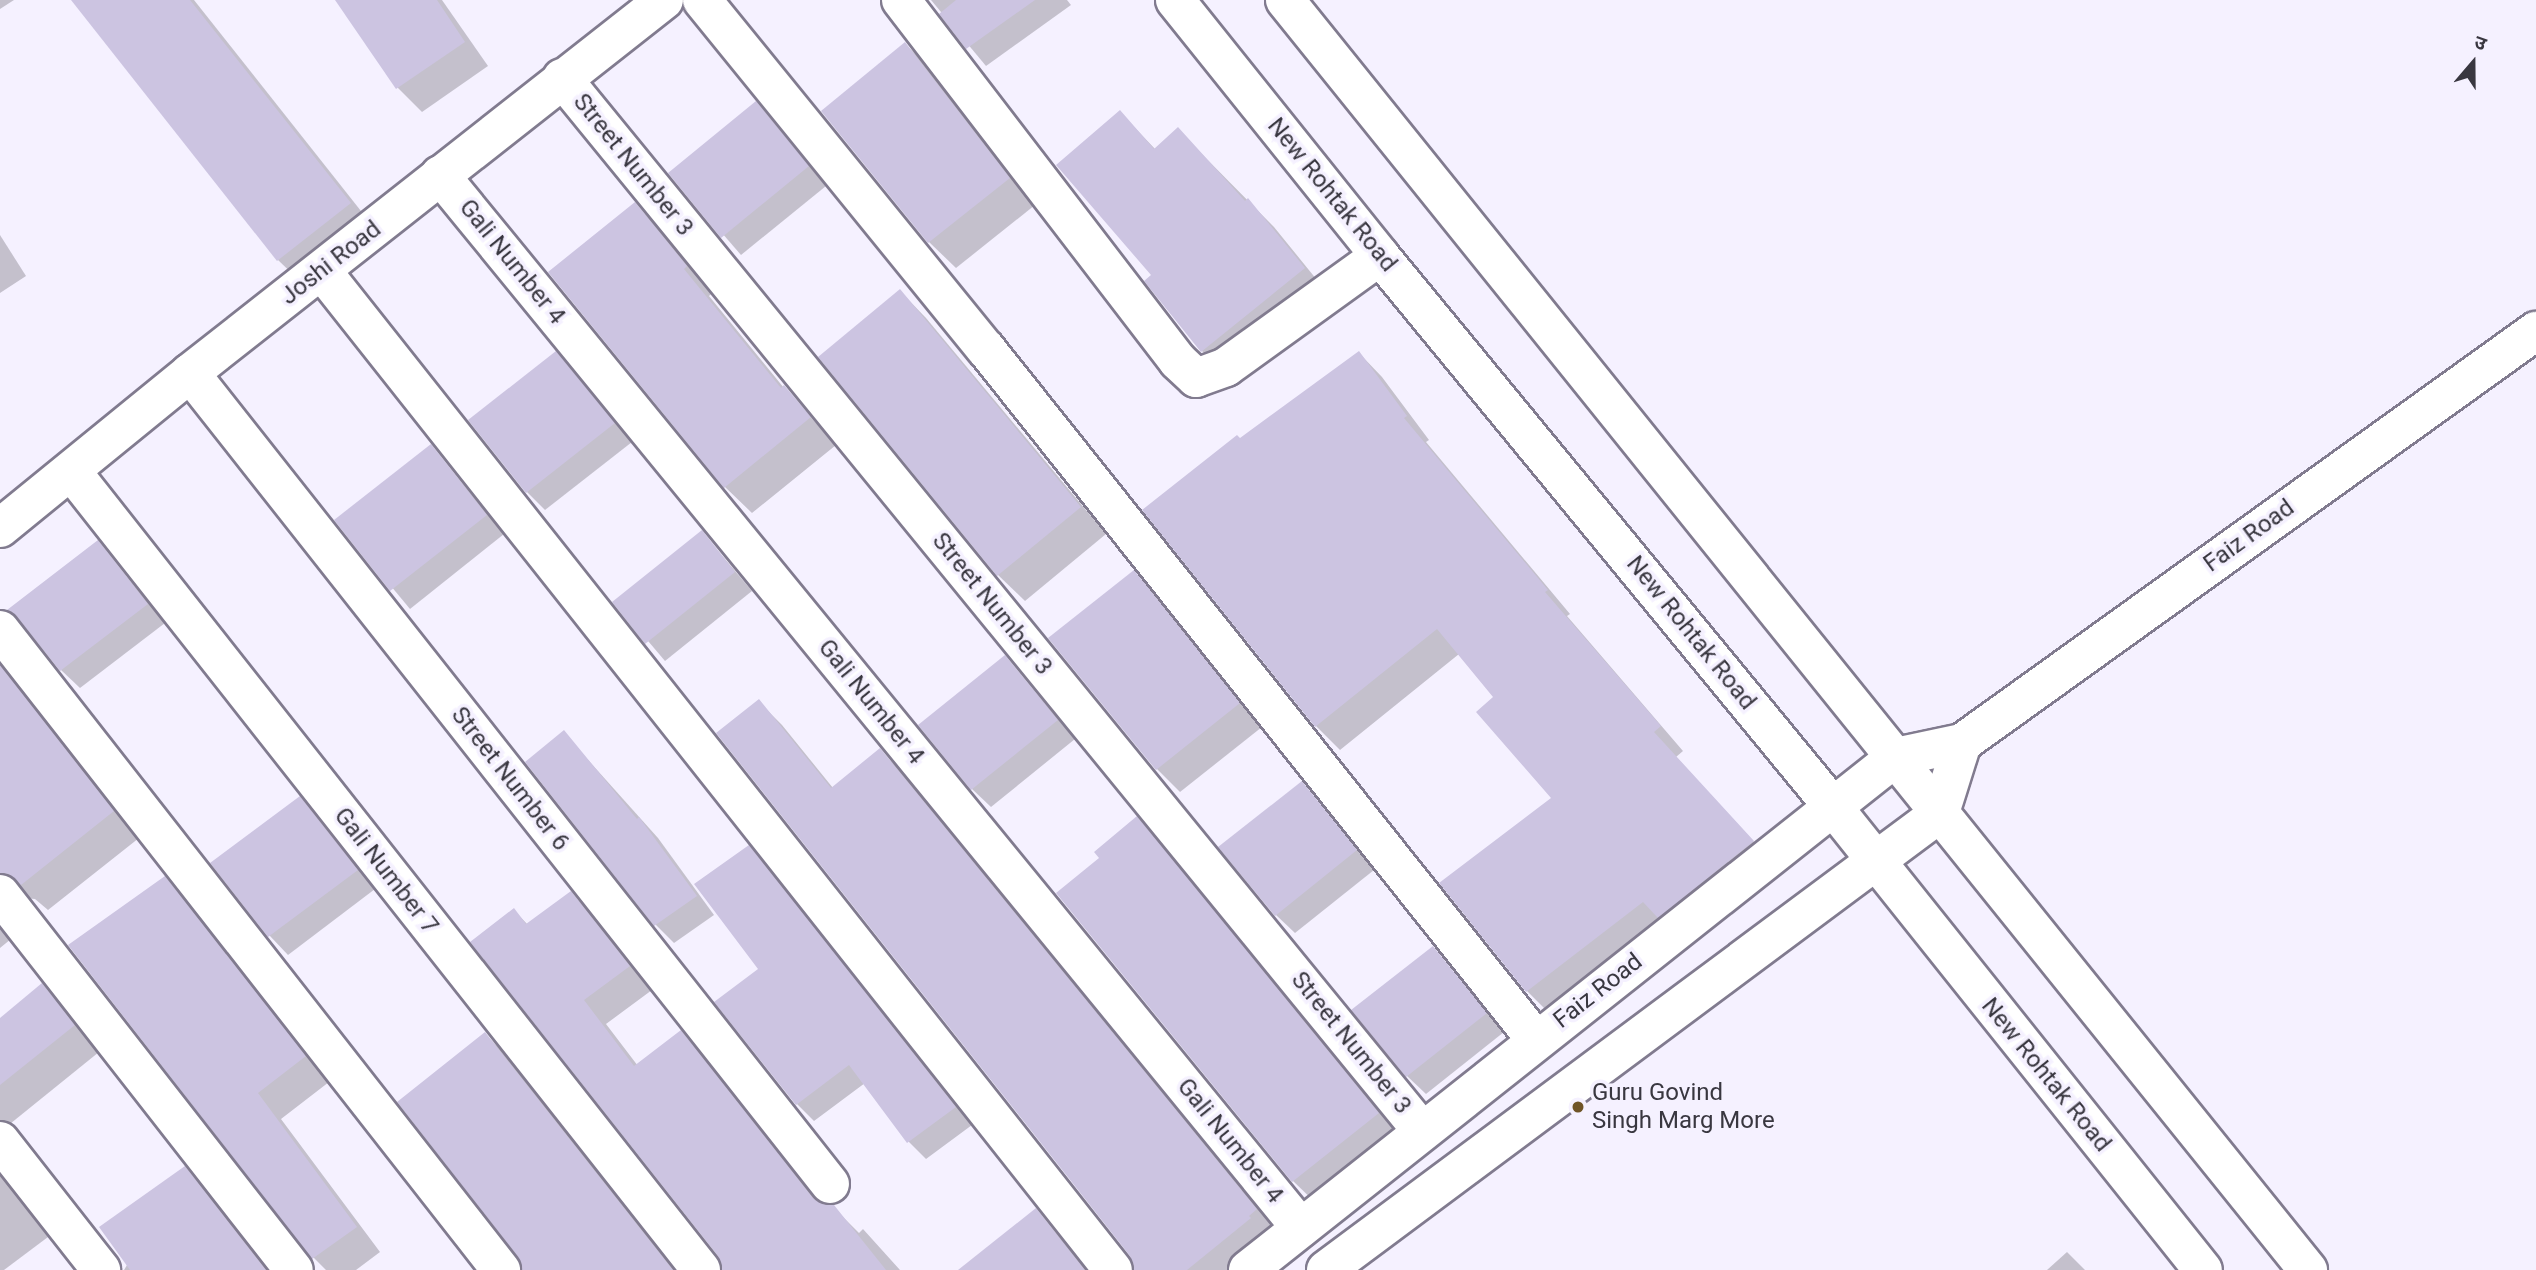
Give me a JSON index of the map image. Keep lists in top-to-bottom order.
{
  "streets": {
    "street": [
      "Street Number 3",
      "New Rohtak Road",
      "Gali Number 4",
      "Joshi Road",
      "Faiz Road",
      "Street Number 6",
      "Gali Number 7"
    ]
  },
  "crossings": [
    ["Street Number 3", "Joshi Road"],
    ["Street Number 3", "Faiz Road"],
    ["New Rohtak Road", "Faiz Road"],
    ["Gali Number 4", "Joshi Road"],
    ["Gali Number 4", "Faiz Road"],
    ["Joshi Road", "Street Number 6"],
    ["Joshi Road", "Gali Number 7"]
  ],
  "places": ["Guru Govind Singh Marg More"],
  "north": "top"
}
